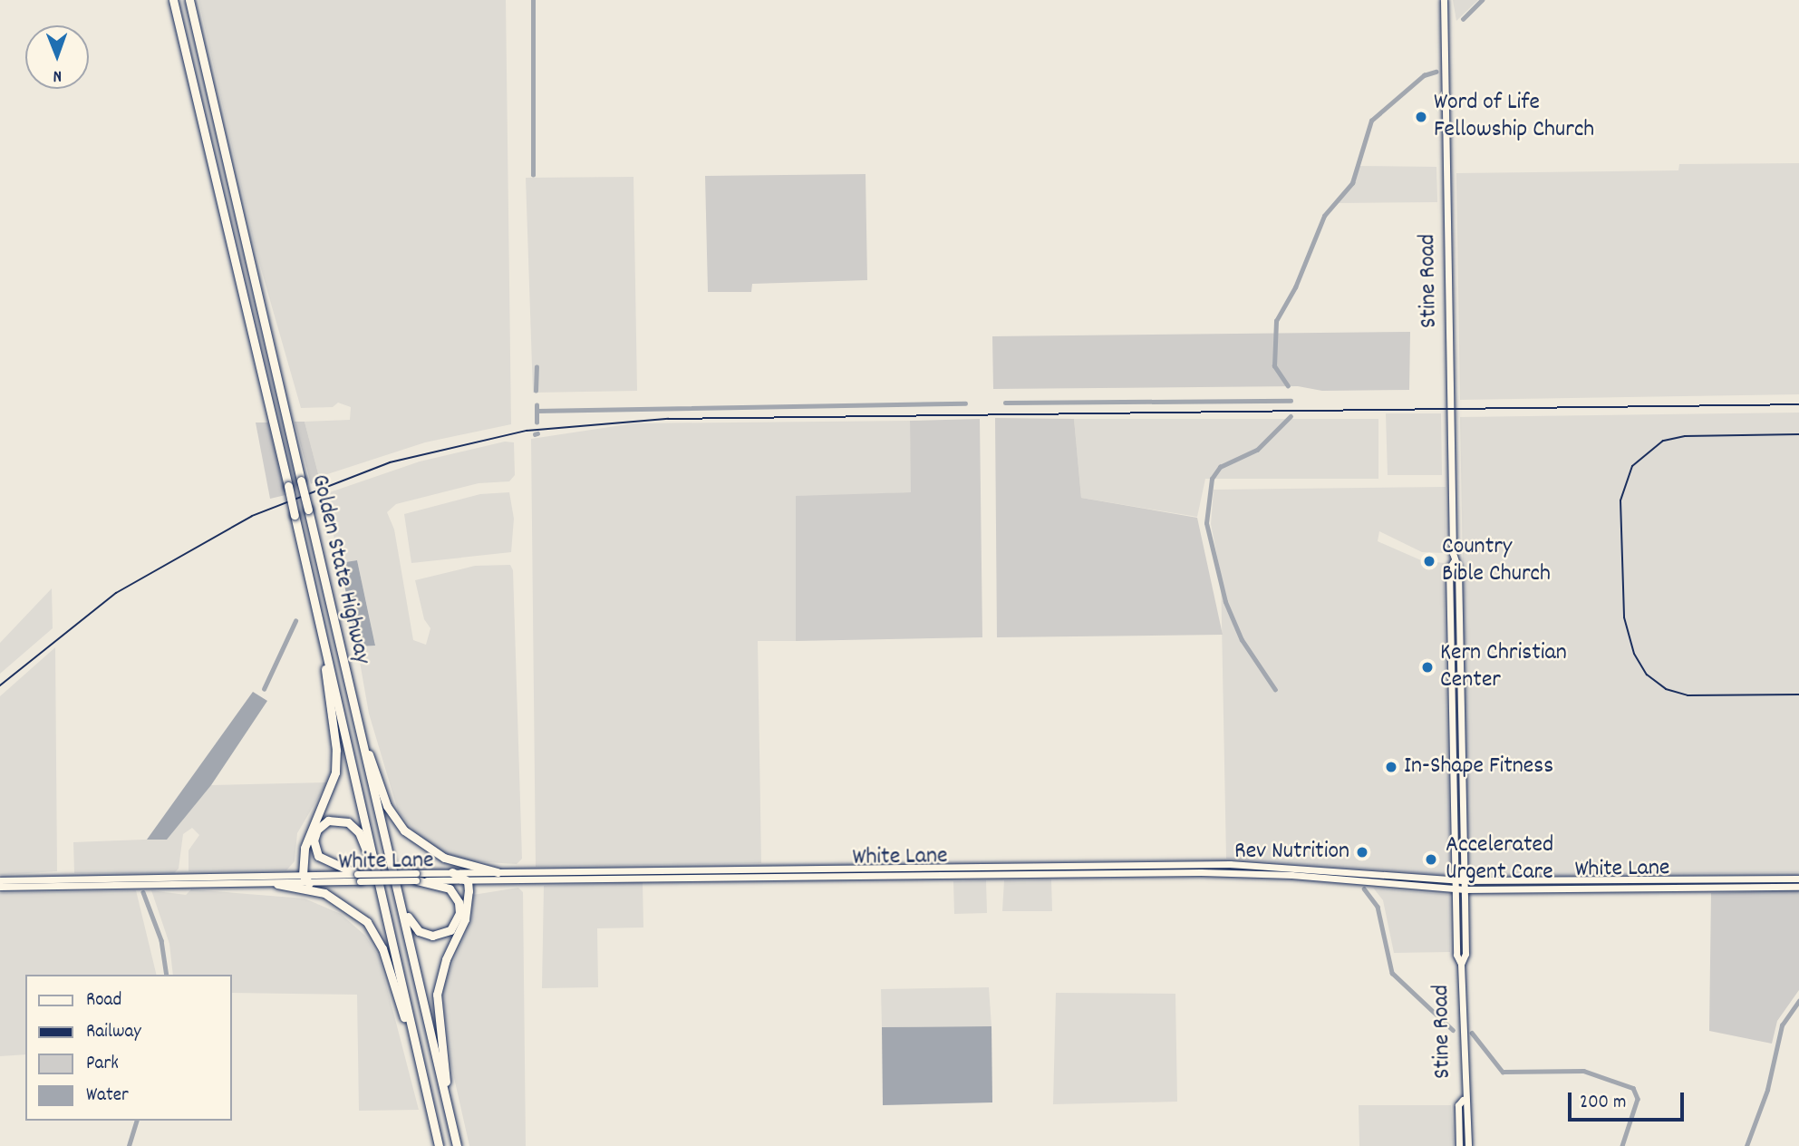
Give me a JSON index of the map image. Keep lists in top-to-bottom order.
{
  "streets": {
    "highway": ["Golden State Highway"],
    "main road": ["Stine Road", "White Lane"]
  },
  "crossings": [
    ["Stine Road", "White Lane"]
  ],
  "places": [
    "Word of Life Fellowship Church",
    "Country Bible Church",
    "Kern Christian Center",
    "In-Shape Fitness",
    "Rev Nutrition",
    "Accelerated Urgent Care"
  ],
  "legend": [
    "Road",
    "Railway",
    "Park",
    "Water"
  ],
  "scale_bar": "200 m",
  "north": "bottom"
}
